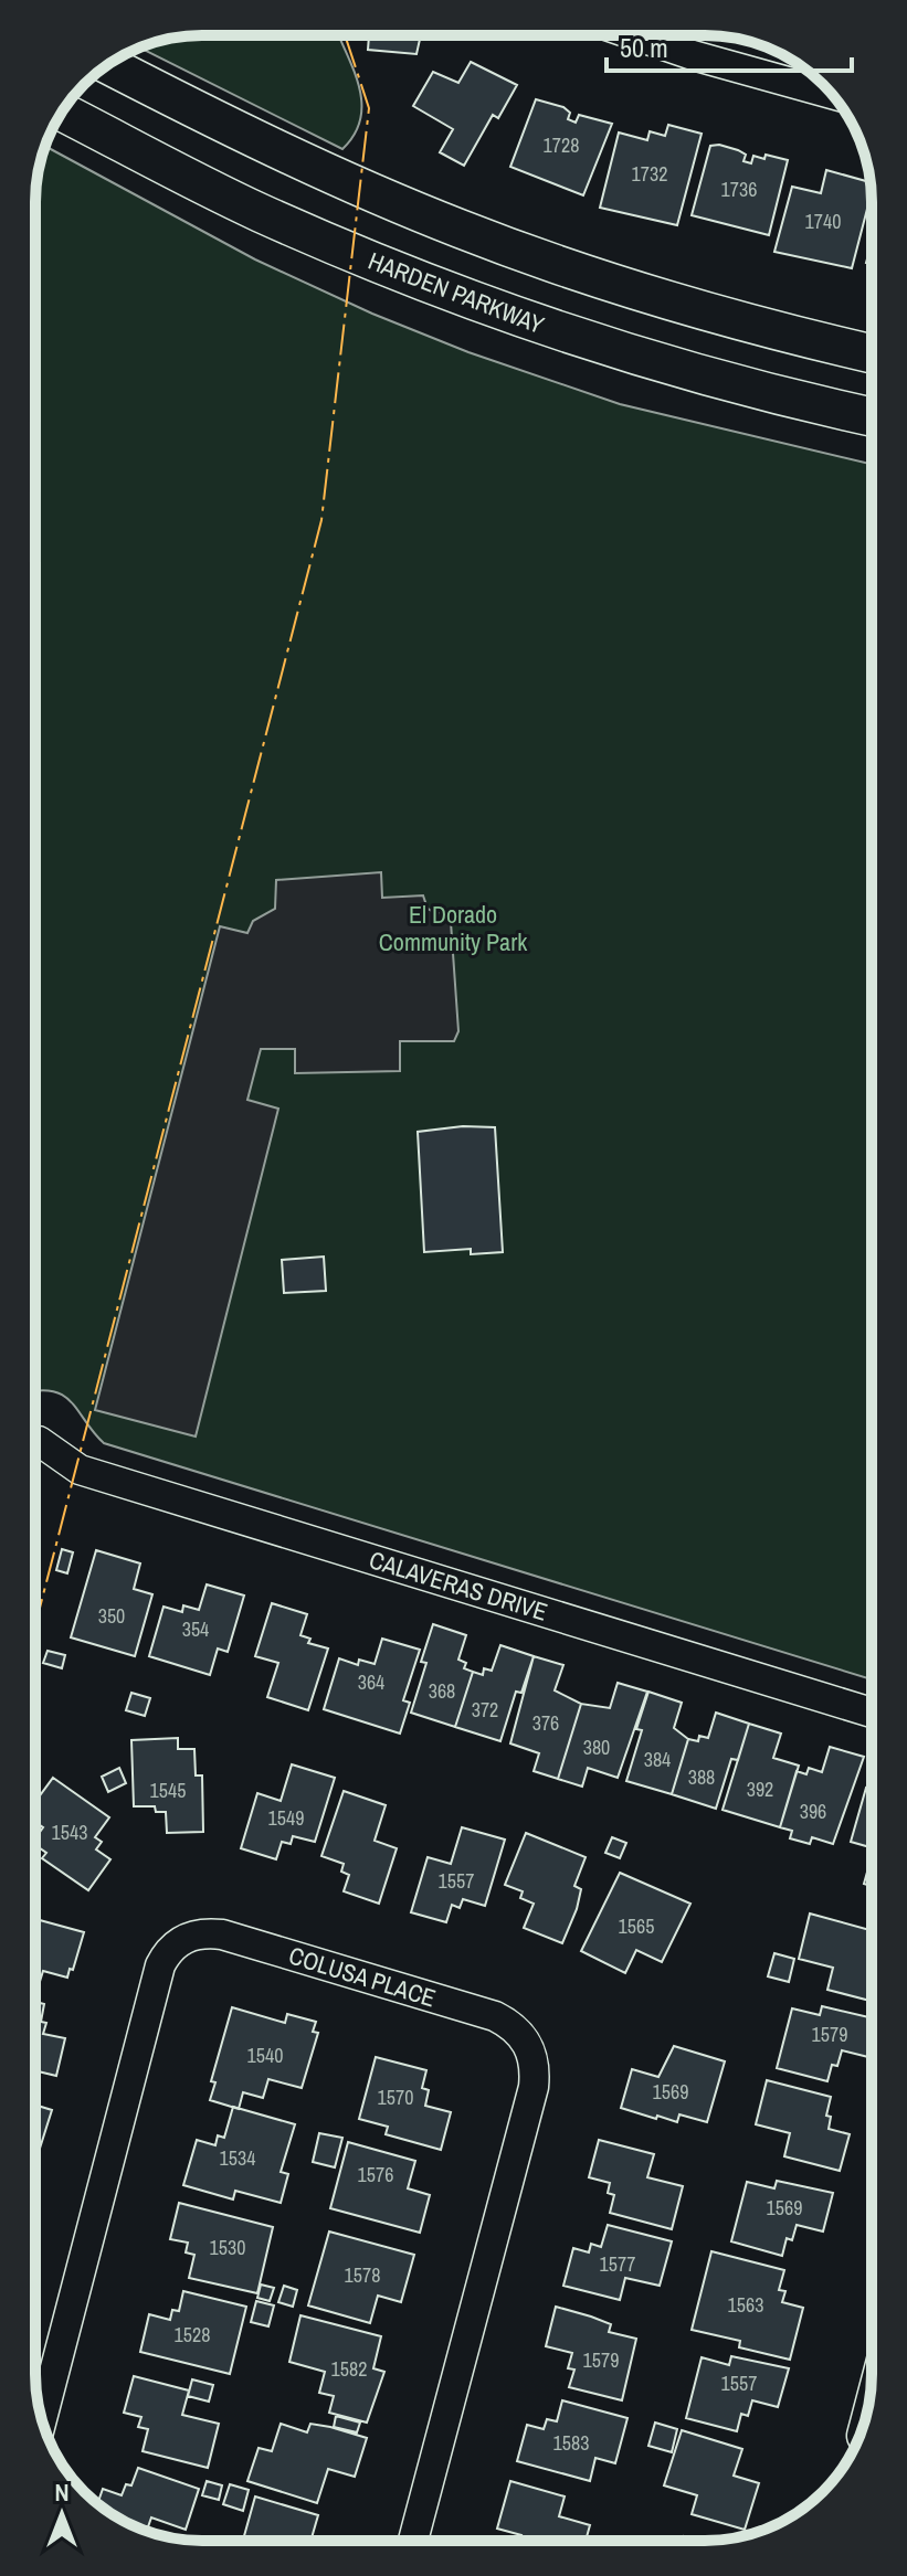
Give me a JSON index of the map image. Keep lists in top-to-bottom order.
{
  "streets": {
    "street": ["HARDEN PARKWAY", "CALAVERAS DRIVE", "COLUSA PLACE"]
  },
  "parks": ["El Dorado Community Park"],
  "house_numbers": [
    "1728",
    "1732",
    "1736",
    "1740",
    "350",
    "354",
    "364",
    "368",
    "372",
    "376",
    "380",
    "384",
    "388",
    "392",
    "1545",
    "396",
    "1549",
    "1543",
    "1557",
    "1565",
    "1579",
    "1540",
    "1569",
    "1570",
    "1534",
    "1576",
    "1569",
    "1530",
    "1577",
    "1578",
    "1563",
    "1528",
    "1579",
    "1582",
    "1557",
    "1583"
  ],
  "scale_bar": "50 m",
  "north": "top"
}
